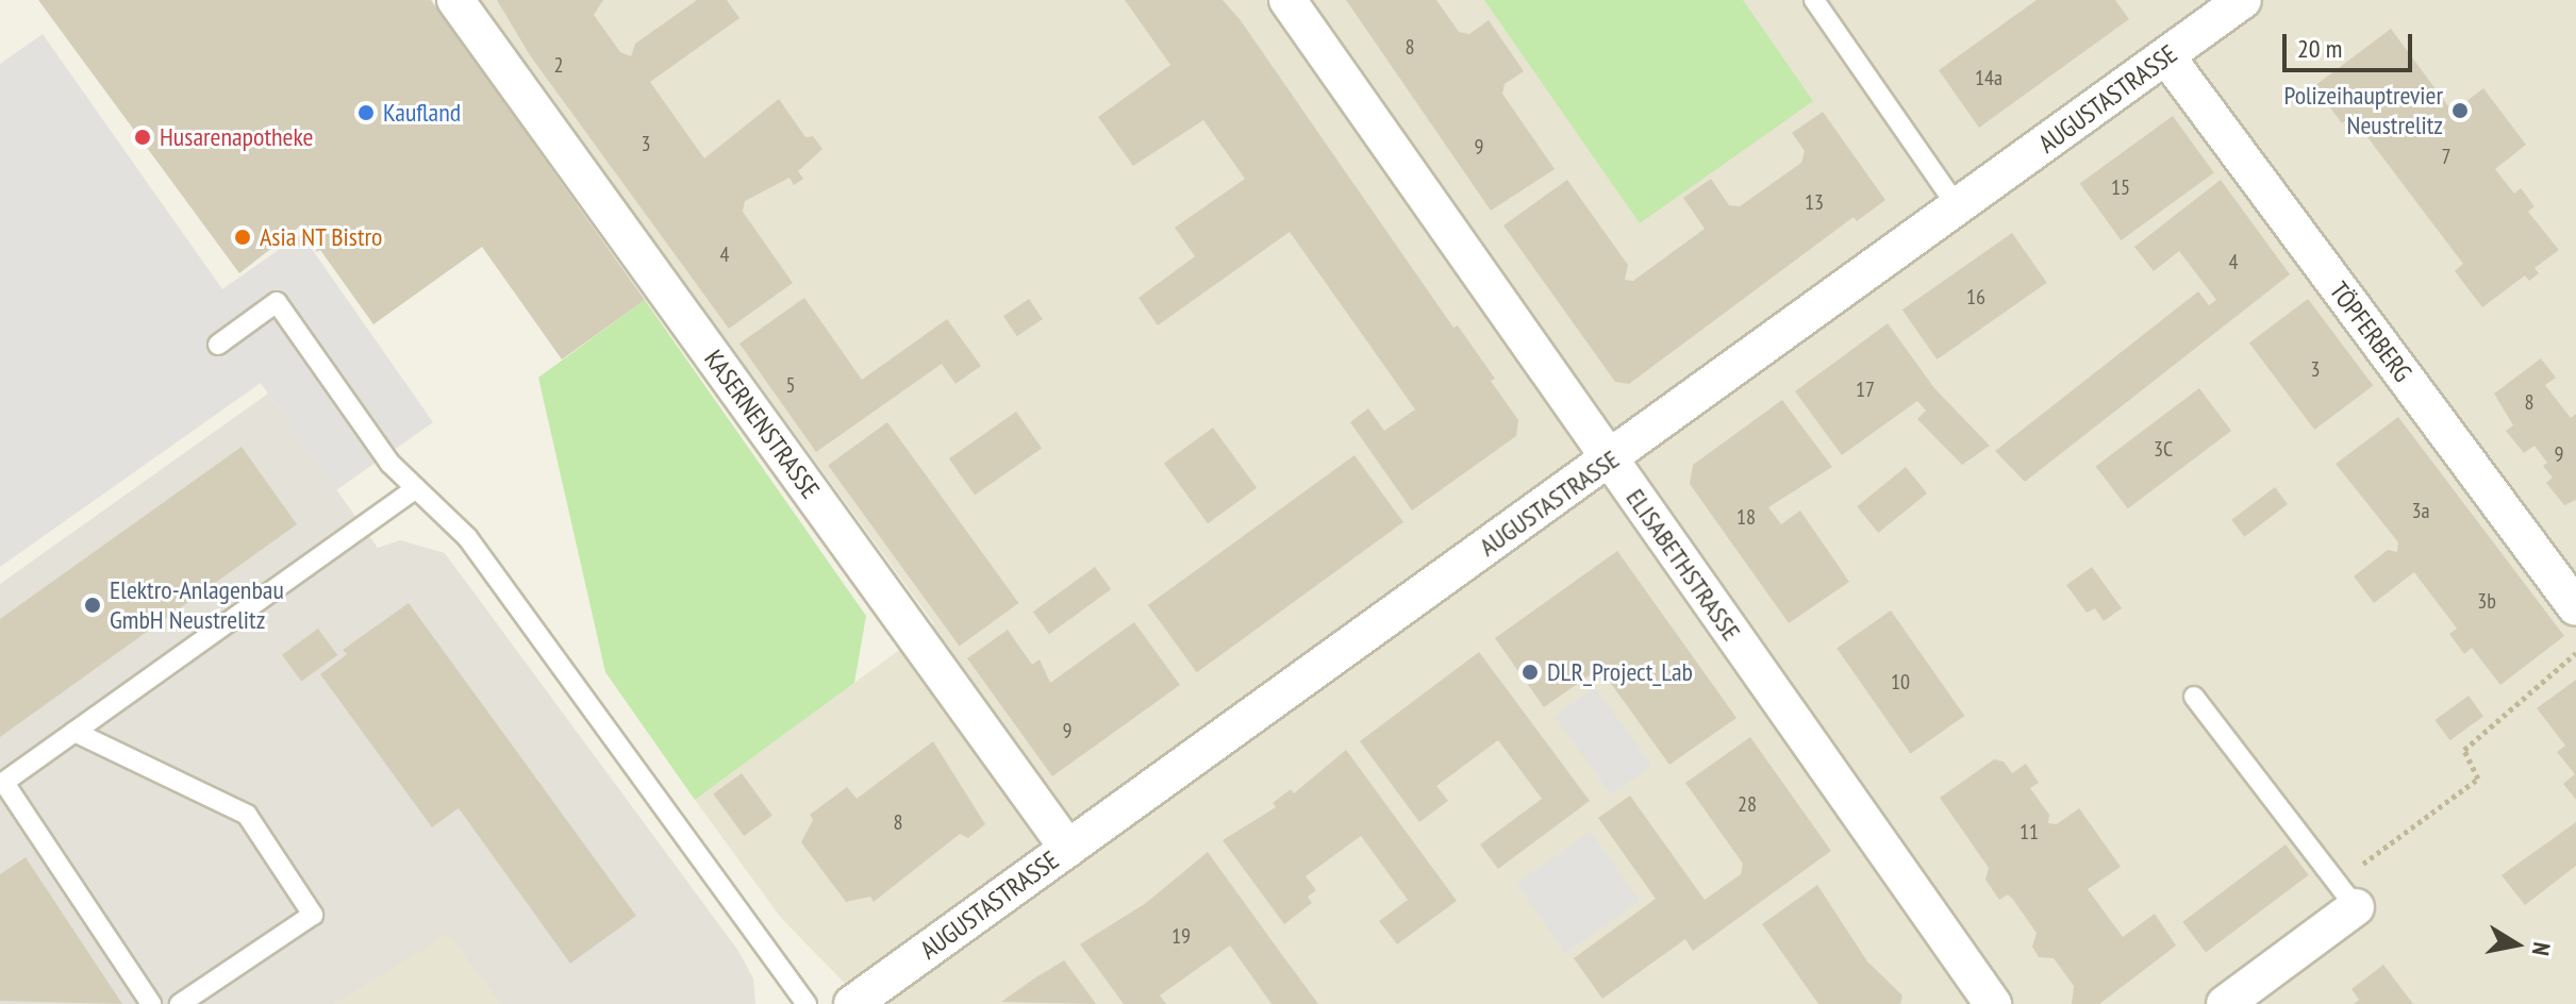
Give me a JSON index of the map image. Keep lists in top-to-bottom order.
{
  "streets": {
    "street": [
      "AUGUSTASTRASSE",
      "TÖPFERBERG",
      "KASERNENSTRASSE",
      "ELISABETHSTRASSE"
    ]
  },
  "crossings": [
    ["AUGUSTASTRASSE", "TÖPFERBERG"],
    ["AUGUSTASTRASSE", "KASERNENSTRASSE"],
    ["AUGUSTASTRASSE", "ELISABETHSTRASSE"]
  ],
  "places": [
    "Polizeihauptrevier Neustrelitz",
    "Kaufland",
    "Husarenapotheke",
    "Asia NT Bistro",
    "Elektro-Anlagenbau GmbH Neustrelitz",
    "DLR_Project_Lab"
  ],
  "house_numbers": [
    "8",
    "2",
    "14a",
    "3",
    "9",
    "7",
    "15",
    "13",
    "4",
    "4",
    "16",
    "3",
    "5",
    "17",
    "8",
    "3C",
    "9",
    "3a",
    "18",
    "3b",
    "10",
    "9",
    "28",
    "8",
    "11",
    "19"
  ],
  "scale_bar": "20 m",
  "north": "right"
}
